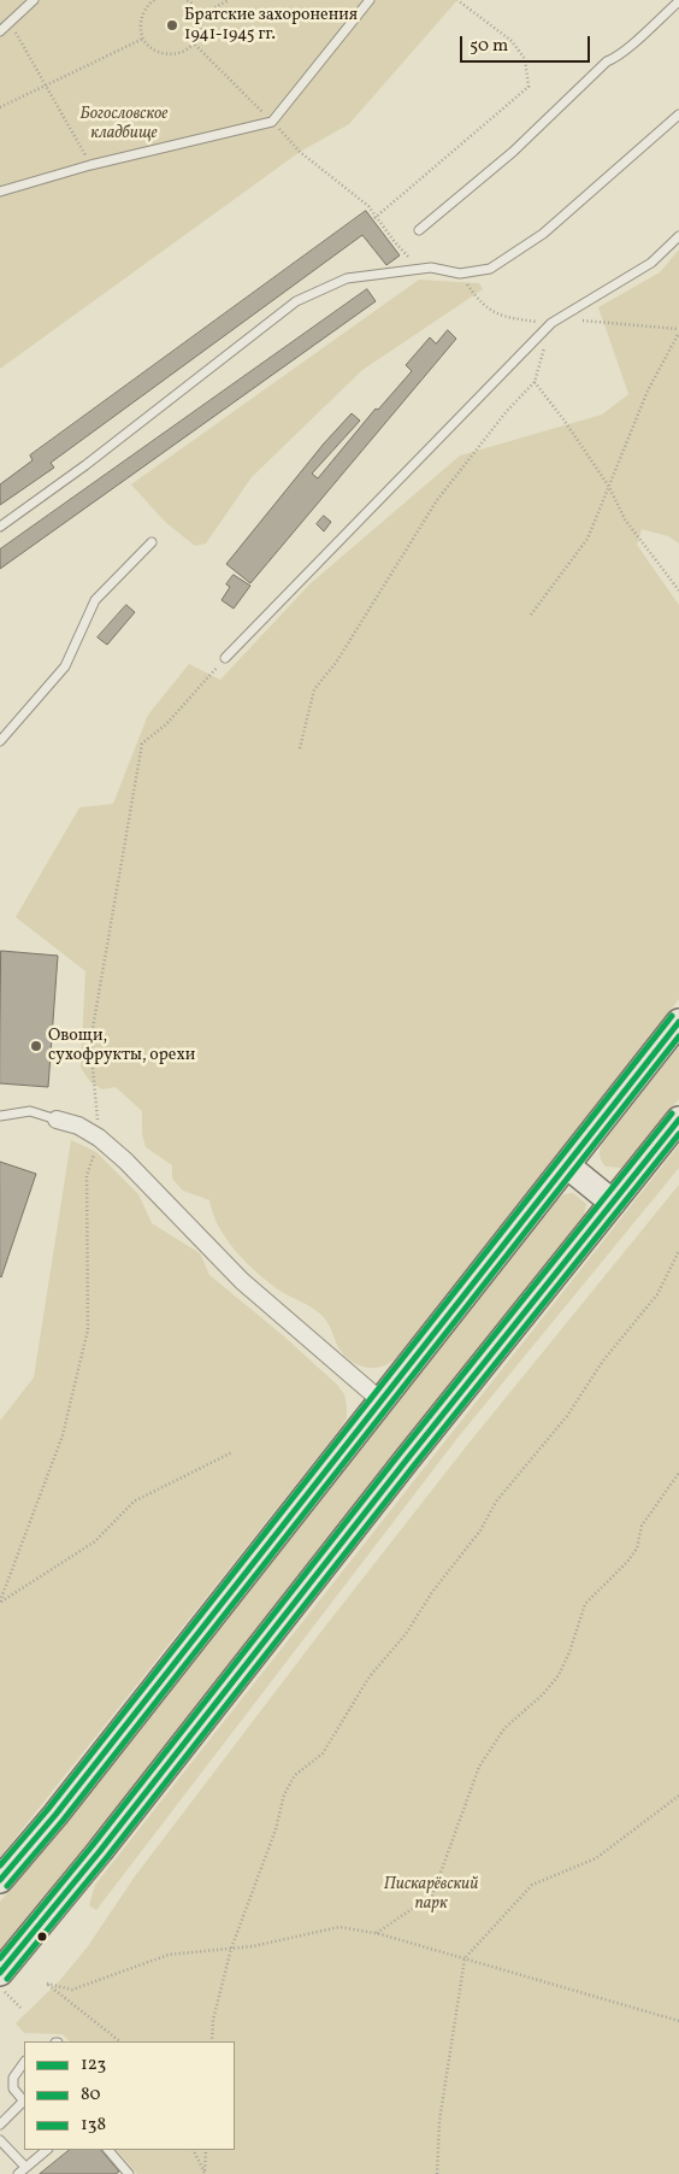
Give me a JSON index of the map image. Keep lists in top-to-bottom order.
{
  "parks": ["Богословское кладбище", "Пискарёвский парк"],
  "places": ["Братские захоронения 1941-1945 гг.", "Овощи, сухофрукты, орехи"],
  "lines": ["transit line 138", "transit line 123", "transit line 80"],
  "legend": ["123", "80", "138"],
  "scale_bar": "50 m"
}
